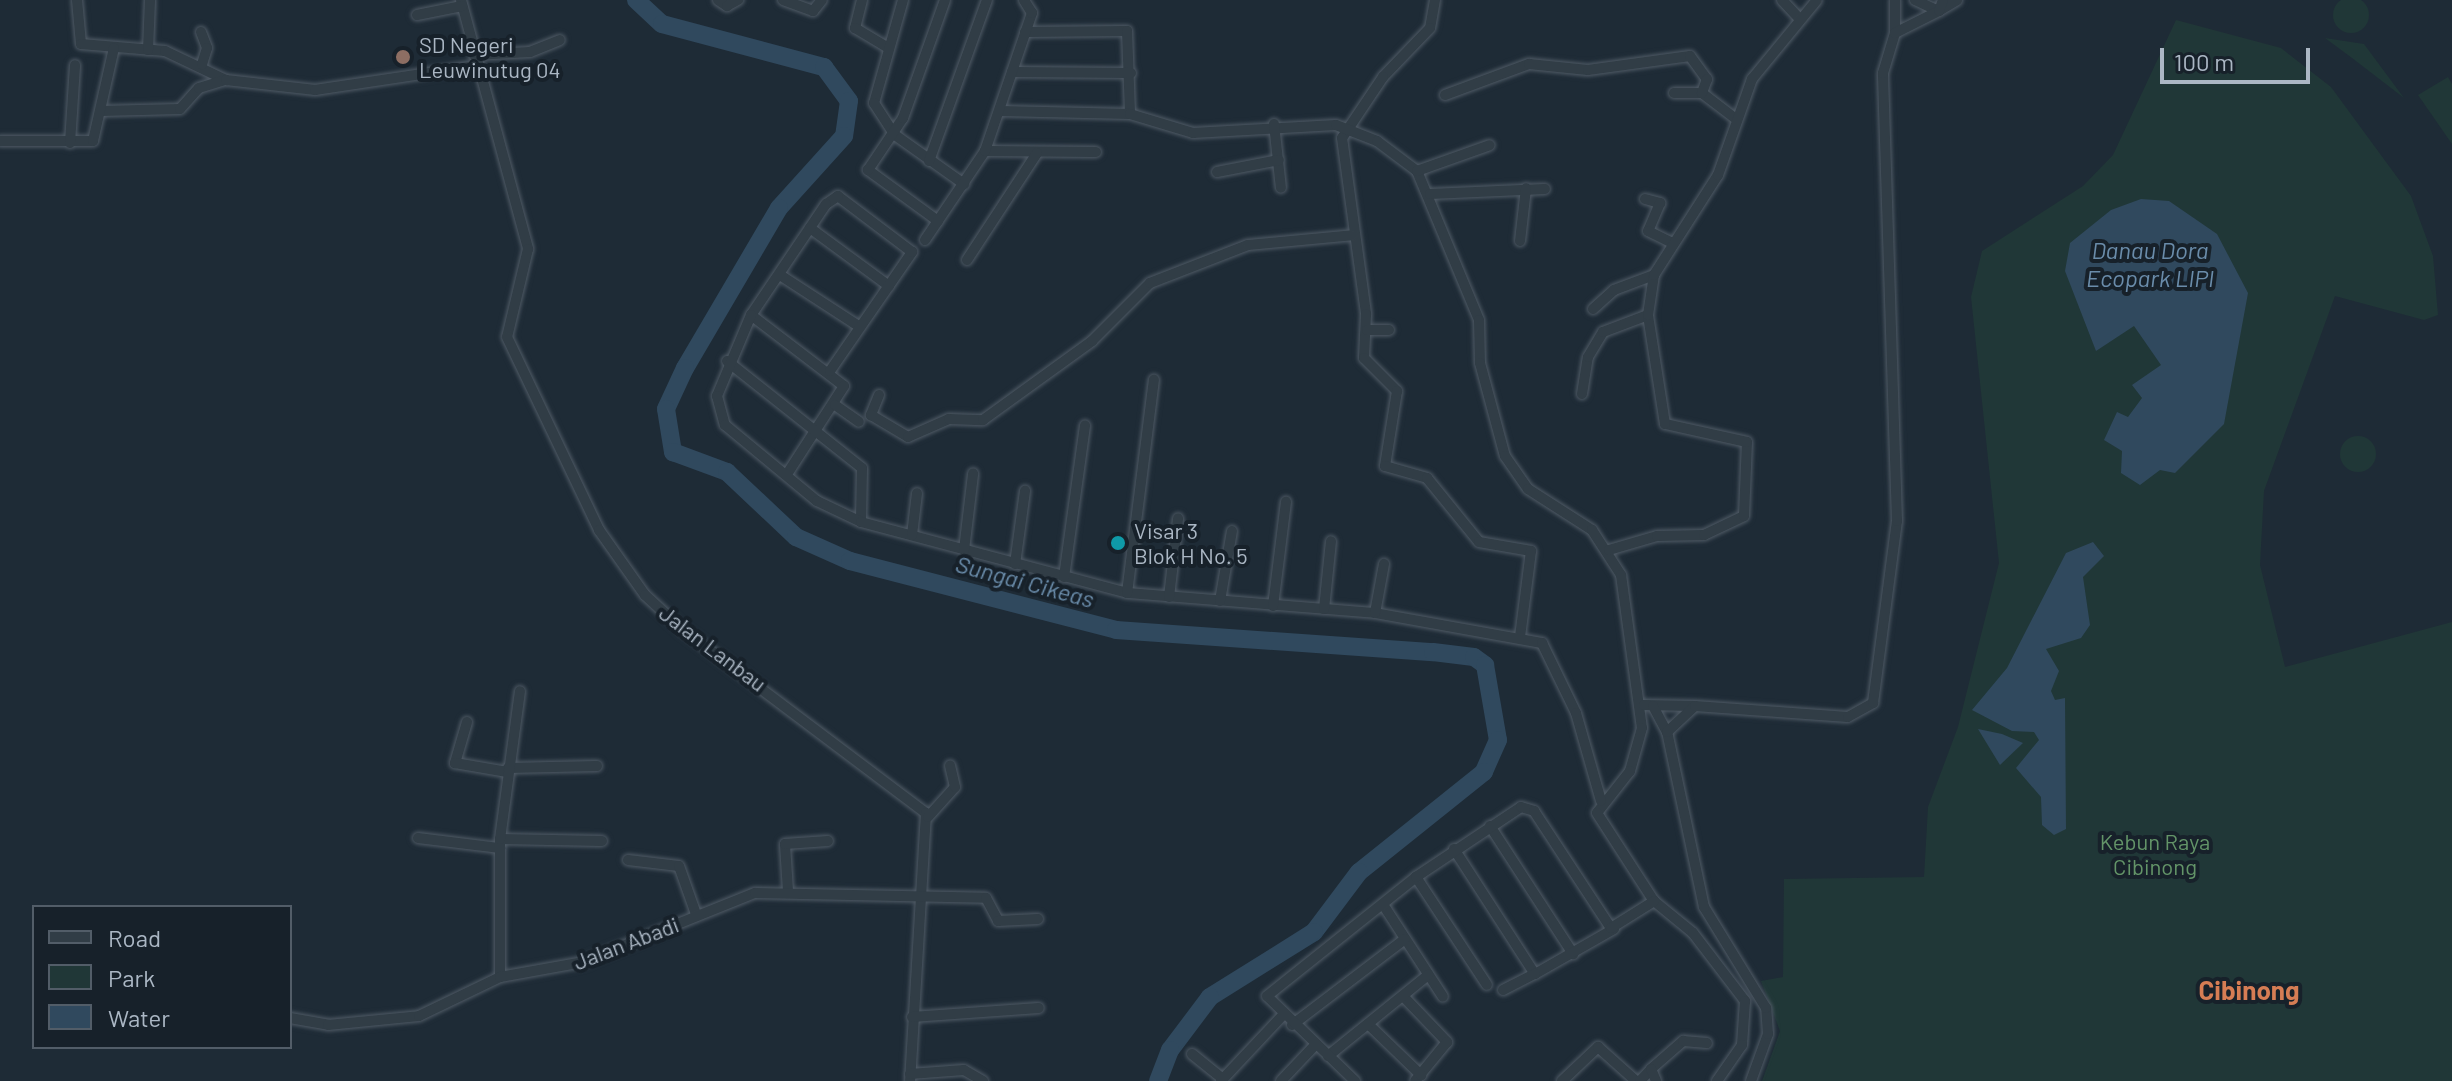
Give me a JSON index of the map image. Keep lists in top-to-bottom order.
{
  "streets": {
    "street": ["Jalan Lanbau", "Jalan Abadi"]
  },
  "districts": ["Cibinong"],
  "water": ["Danau Dora Ecopark LIPI", "Sungai Cikeas"],
  "parks": ["Kebun Raya Cibinong"],
  "places": ["SD Negeri Leuwinutug 04", "Visar 3 Blok H No. 5"],
  "legend": ["Road", "Park", "Water"],
  "scale_bar": "100 m"
}
